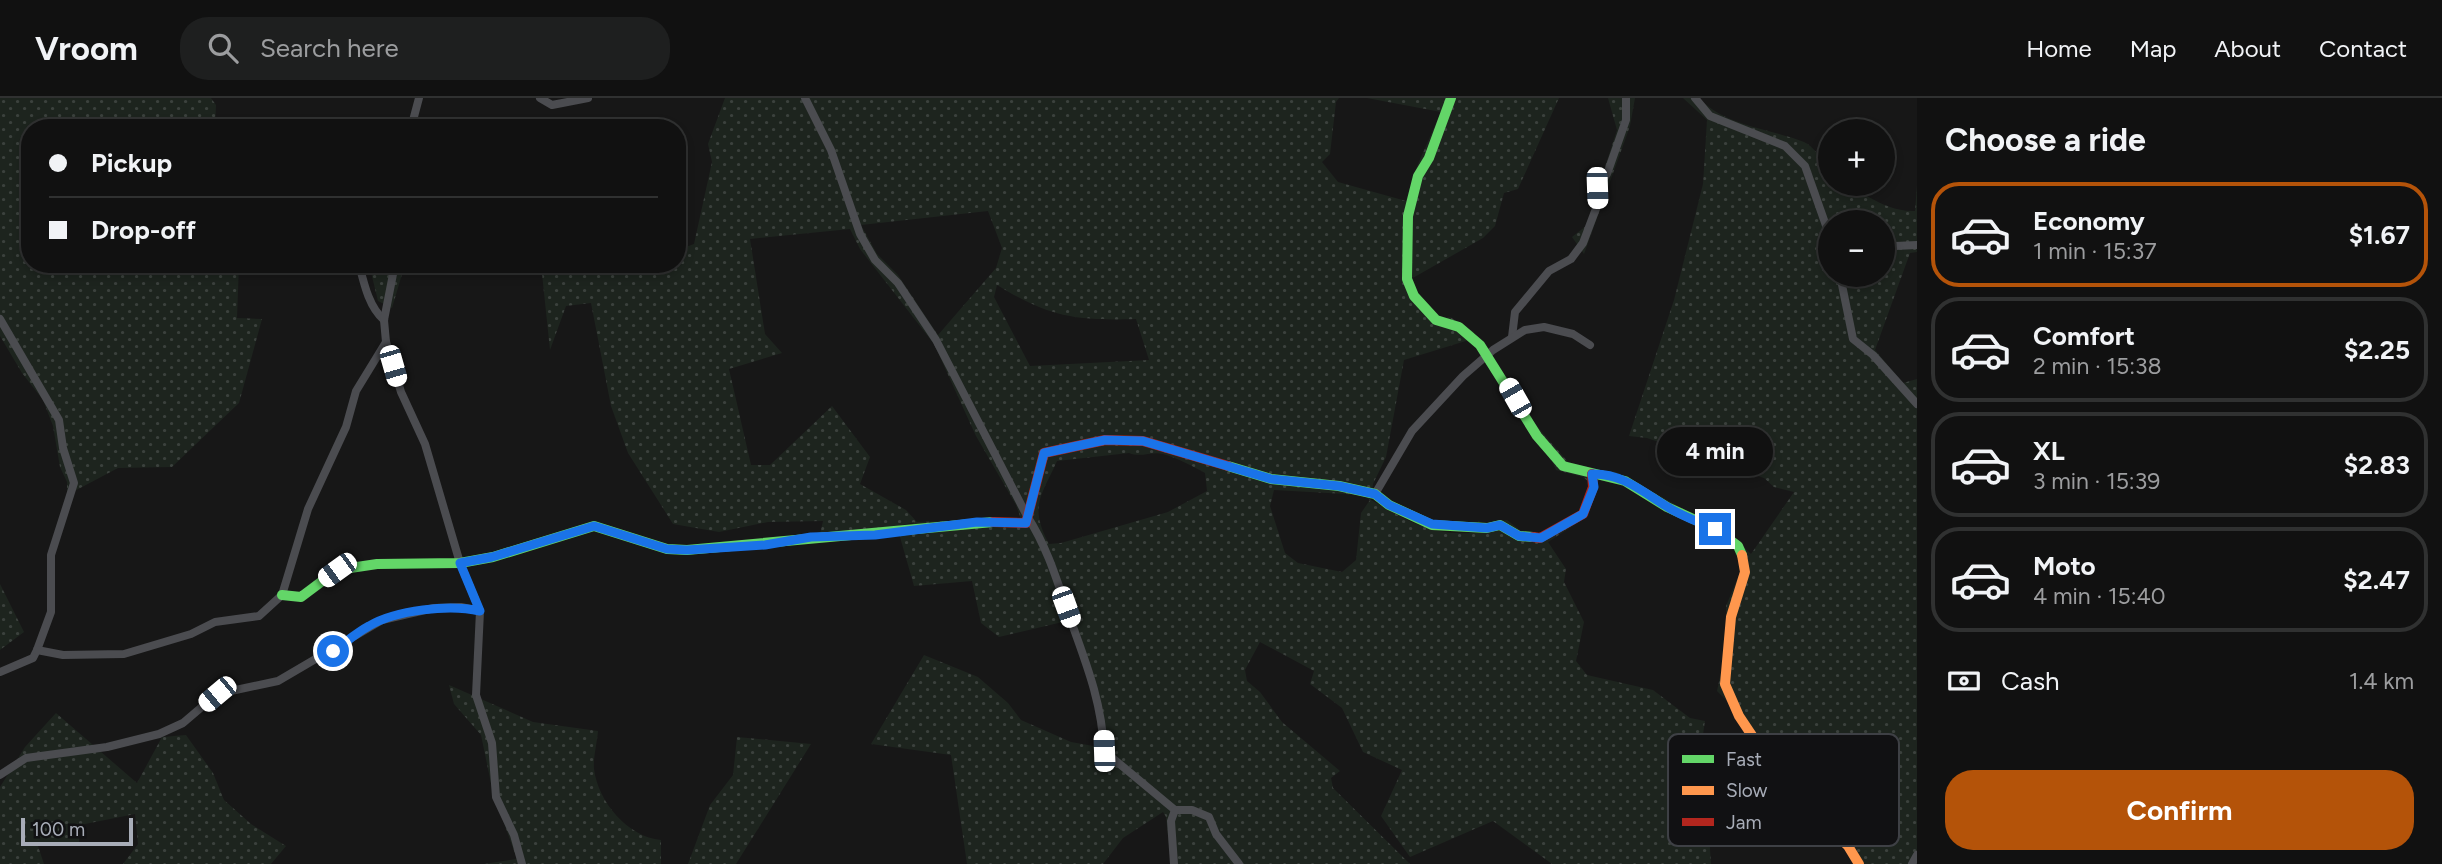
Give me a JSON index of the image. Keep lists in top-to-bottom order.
{
  "legend": ["Fast", "Slow", "Jam"],
  "scale_bar": "100 m",
  "page": {
    "header": "Vroom",
    "search": "Search here",
    "nav": [
      "Home",
      "Map",
      "About",
      "Contact"
    ],
    "heading": "Choose a ride",
    "map_buttons": ["+", "−"],
    "banner": ["Pickup", "Drop-off"],
    "list": [
      {
        "name": "Economy",
        "note": "1 min · 15:37",
        "value": "$1.67"
      },
      {
        "name": "Comfort",
        "note": "2 min · 15:38",
        "value": "$2.25"
      },
      {
        "name": "XL",
        "note": "3 min · 15:39",
        "value": "$2.83"
      },
      {
        "name": "Moto",
        "note": "4 min · 15:40",
        "value": "$2.47"
      }
    ],
    "bubble": "4 min",
    "pay": ["Cash", "1.4 km"],
    "buttons": "Confirm",
    "scale": "100 m"
  }
}
